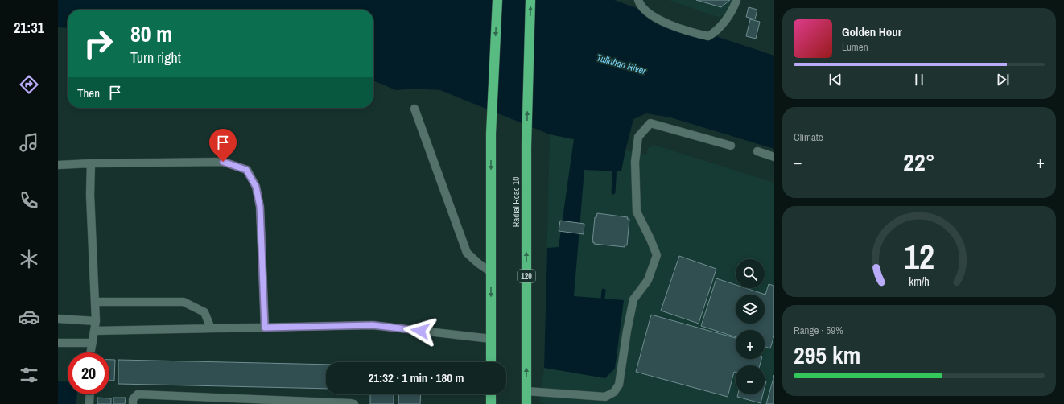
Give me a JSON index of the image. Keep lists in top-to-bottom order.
{
  "streets": {
    "highway": ["Radial Road 10", "120"]
  },
  "water": ["Tullahan River"],
  "page": {
    "tabs": "21:31",
    "turn": ["80 m", "Turn right"],
    "song": ["Golden Hour", "Lumen"],
    "then": "Then",
    "tile": [
      "Climate",
      ["Range · 59%", "295 km"]
    ],
    "heat": ["−", "22°", "+"],
    "map_buttons": ["+", "−"],
    "limit": "20",
    "trip": "21:32 · 1 min · 180 m",
    "gauge": ["12", "km/h"]
  }
}
